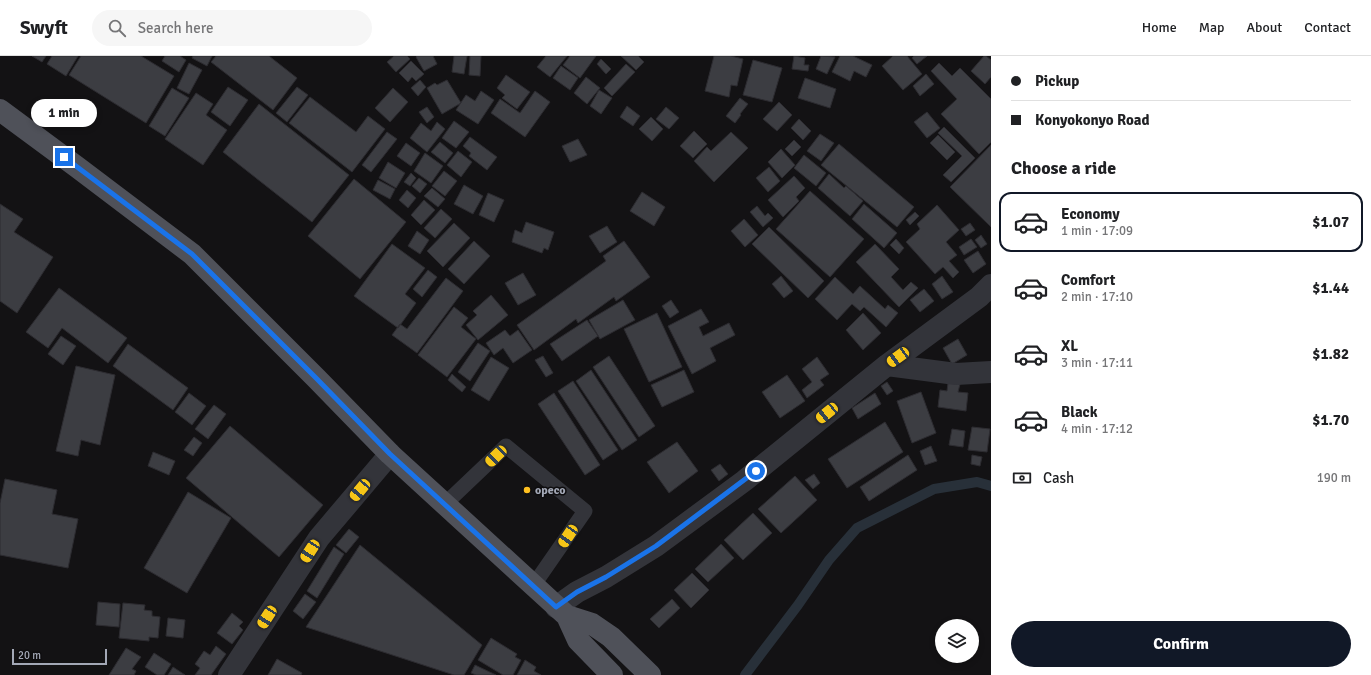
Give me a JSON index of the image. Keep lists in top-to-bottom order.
{
  "places": ["opeco"],
  "scale_bar": "20 m",
  "page": {
    "header": "Swyft",
    "search": "Search here",
    "nav": [
      "Home",
      "Map",
      "About",
      "Contact"
    ],
    "banner": ["Pickup", "Konyokonyo Road"],
    "bubble": "1 min",
    "heading": "Choose a ride",
    "list": [
      {
        "name": "Economy",
        "note": "1 min · 17:09",
        "value": "$1.07"
      },
      {
        "name": "Comfort",
        "note": "2 min · 17:10",
        "value": "$1.44"
      },
      {
        "name": "XL",
        "note": "3 min · 17:11",
        "value": "$1.82"
      },
      {
        "name": "Black",
        "note": "4 min · 17:12",
        "value": "$1.70"
      }
    ],
    "pay": ["Cash", "190 m"],
    "buttons": "Confirm",
    "scale": "20 m"
  }
}
